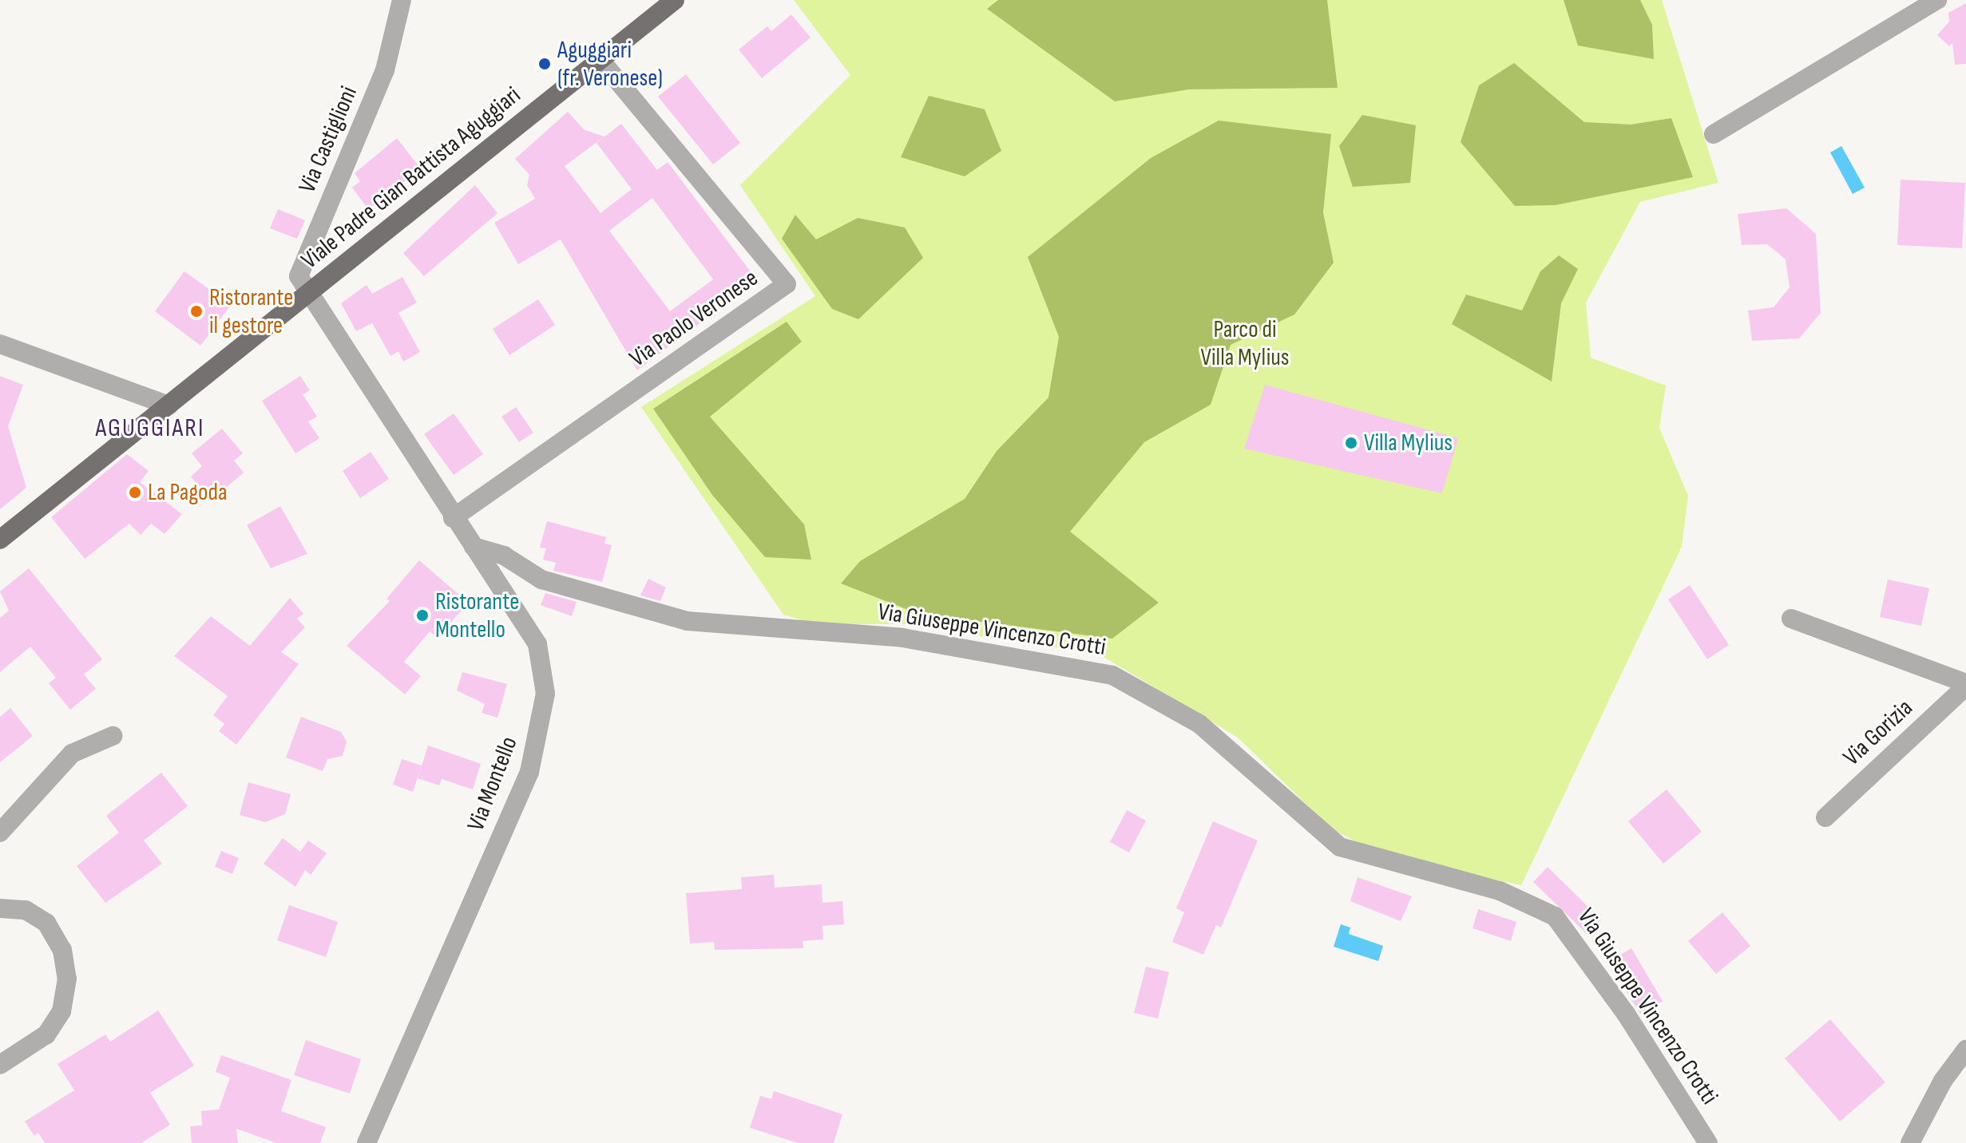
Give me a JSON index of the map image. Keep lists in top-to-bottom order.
{
  "streets": {
    "main road": ["Viale Padre Gian Battista Aguggiari"],
    "street": [
      "Via Castiglioni",
      "Via Paolo Veronese",
      "Via Giuseppe Vincenzo Crotti",
      "Via Gorizia",
      "Via Montello"
    ]
  },
  "crossings": [
    ["Via Castiglioni", "Viale Padre Gian Battista Aguggiari"],
    ["Via Castiglioni", "Via Montello"],
    ["Viale Padre Gian Battista Aguggiari", "Via Paolo Veronese"],
    ["Viale Padre Gian Battista Aguggiari", "Via Montello"],
    ["Via Paolo Veronese", "Via Montello"],
    ["Via Giuseppe Vincenzo Crotti", "Via Montello"]
  ],
  "districts": ["AGUGGIARI"],
  "parks": ["Parco di Villa Mylius"],
  "places": [
    "Aguggiari (fr. Veronese)",
    "Ristorante il gestore",
    "Villa Mylius",
    "La Pagoda",
    "Ristorante Montello"
  ]
}
